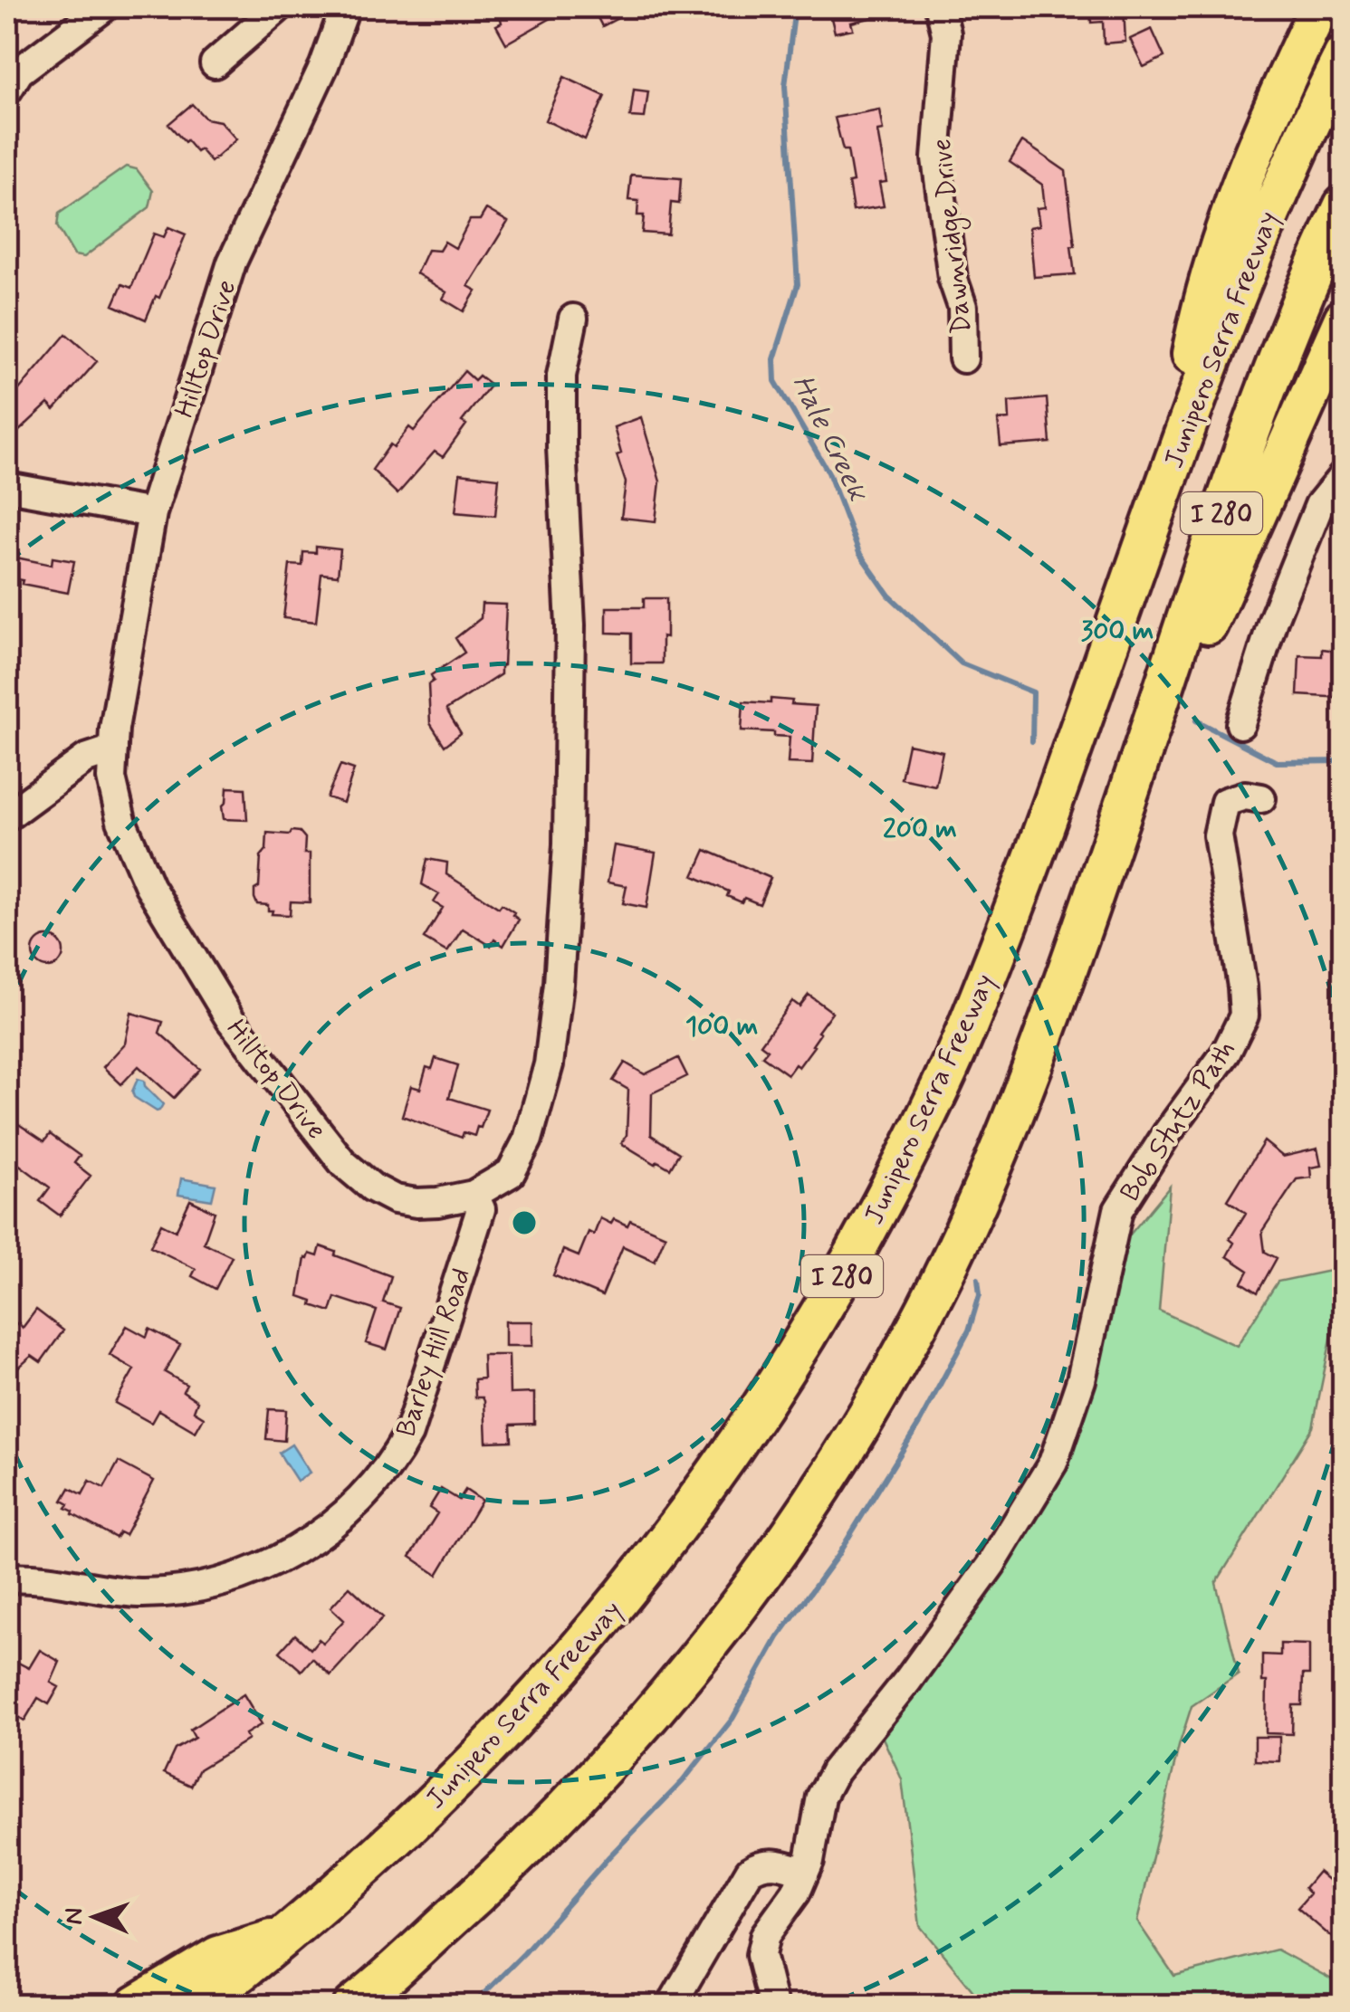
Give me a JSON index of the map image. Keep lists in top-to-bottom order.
{
  "streets": {
    "highway": ["Junipero Serra Freeway", "I 280"],
    "street": [
      "Dawnridge Drive",
      "Hilltop Drive",
      "Bob Stutz Path",
      "Barley Hill Road"
    ]
  },
  "crossings": [
    ["Hilltop Drive", "Barley Hill Road"]
  ],
  "water": ["Hale Creek"],
  "north": "left",
  "rings": ["300 m", "200 m", "100 m"]
}
